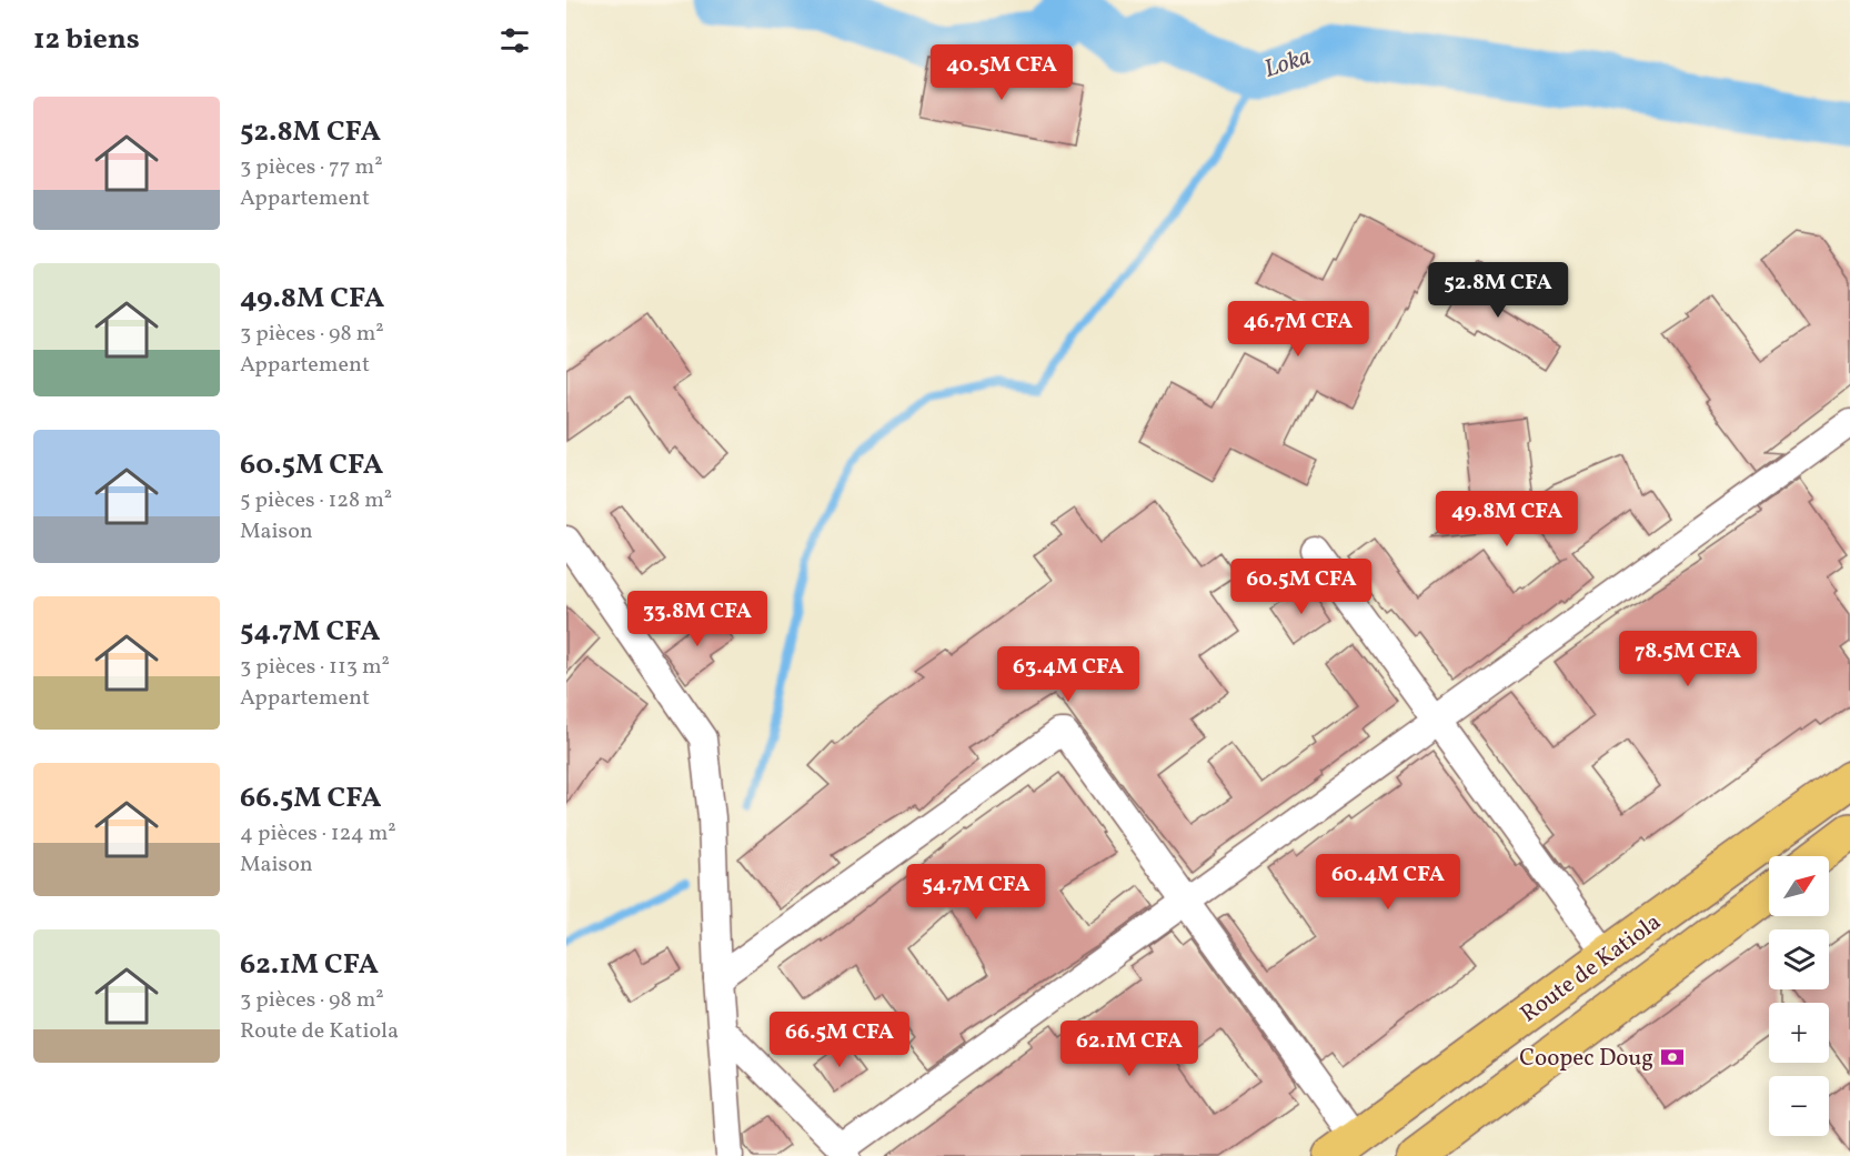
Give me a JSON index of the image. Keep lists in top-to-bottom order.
{
  "streets": {
    "highway": ["Route de Katiola"]
  },
  "water": ["Loka"],
  "places": {
    "bank": ["Coopec Doug"]
  },
  "north": "top right",
  "page": {
    "heading": "12 biens",
    "price": [
      "40.5M CFA",
      "52.8M CFA",
      "46.7M CFA",
      "49.8M CFA",
      "60.5M CFA",
      "33.8M CFA",
      "78.5M CFA",
      "63.4M CFA",
      "60.4M CFA",
      "54.7M CFA",
      "66.5M CFA",
      "62.1M CFA"
    ],
    "list": [
      {
        "name": "52.8M CFA",
        "note": "3 pièces · 77 m² · Appartement"
      },
      {
        "name": "49.8M CFA",
        "note": "3 pièces · 98 m² · Appartement"
      },
      {
        "name": "60.5M CFA",
        "note": "5 pièces · 128 m² · Maison"
      },
      {
        "name": "54.7M CFA",
        "note": "3 pièces · 113 m² · Appartement"
      },
      {
        "name": "66.5M CFA",
        "note": "4 pièces · 124 m² · Maison"
      },
      {
        "name": "62.1M CFA",
        "note": "3 pièces · 98 m² · Route de Katiola"
      }
    ],
    "map_buttons": ["+", "−"]
  }
}
